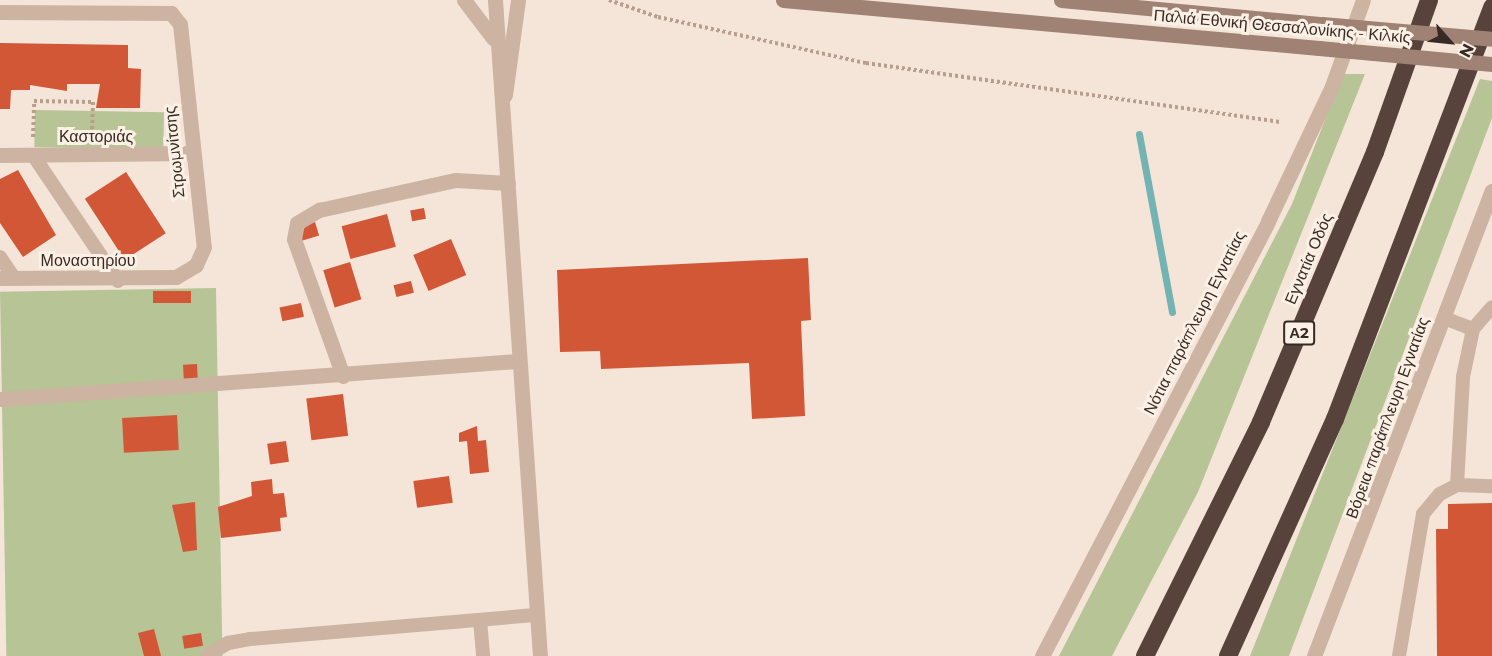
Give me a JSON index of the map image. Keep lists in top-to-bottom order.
{
  "streets": {
    "highway": ["Εγνατία Οδός", "Α2"],
    "main road": ["Παλιά Εθνική Θεσσαλονίκης - Κιλκίς"],
    "street": [
      "Καστοριάς",
      "Στρωμνίτσης",
      "Μοναστηρίου",
      "Νότια παράπλευρη Εγνατίας",
      "Βόρεια παράπλευρη Εγνατίας"
    ]
  },
  "crossings": [
    ["Καστοριάς", "Στρωμνίτσης"],
    ["Στρωμνίτσης", "Μοναστηρίου"]
  ],
  "north": "bottom right"
}
